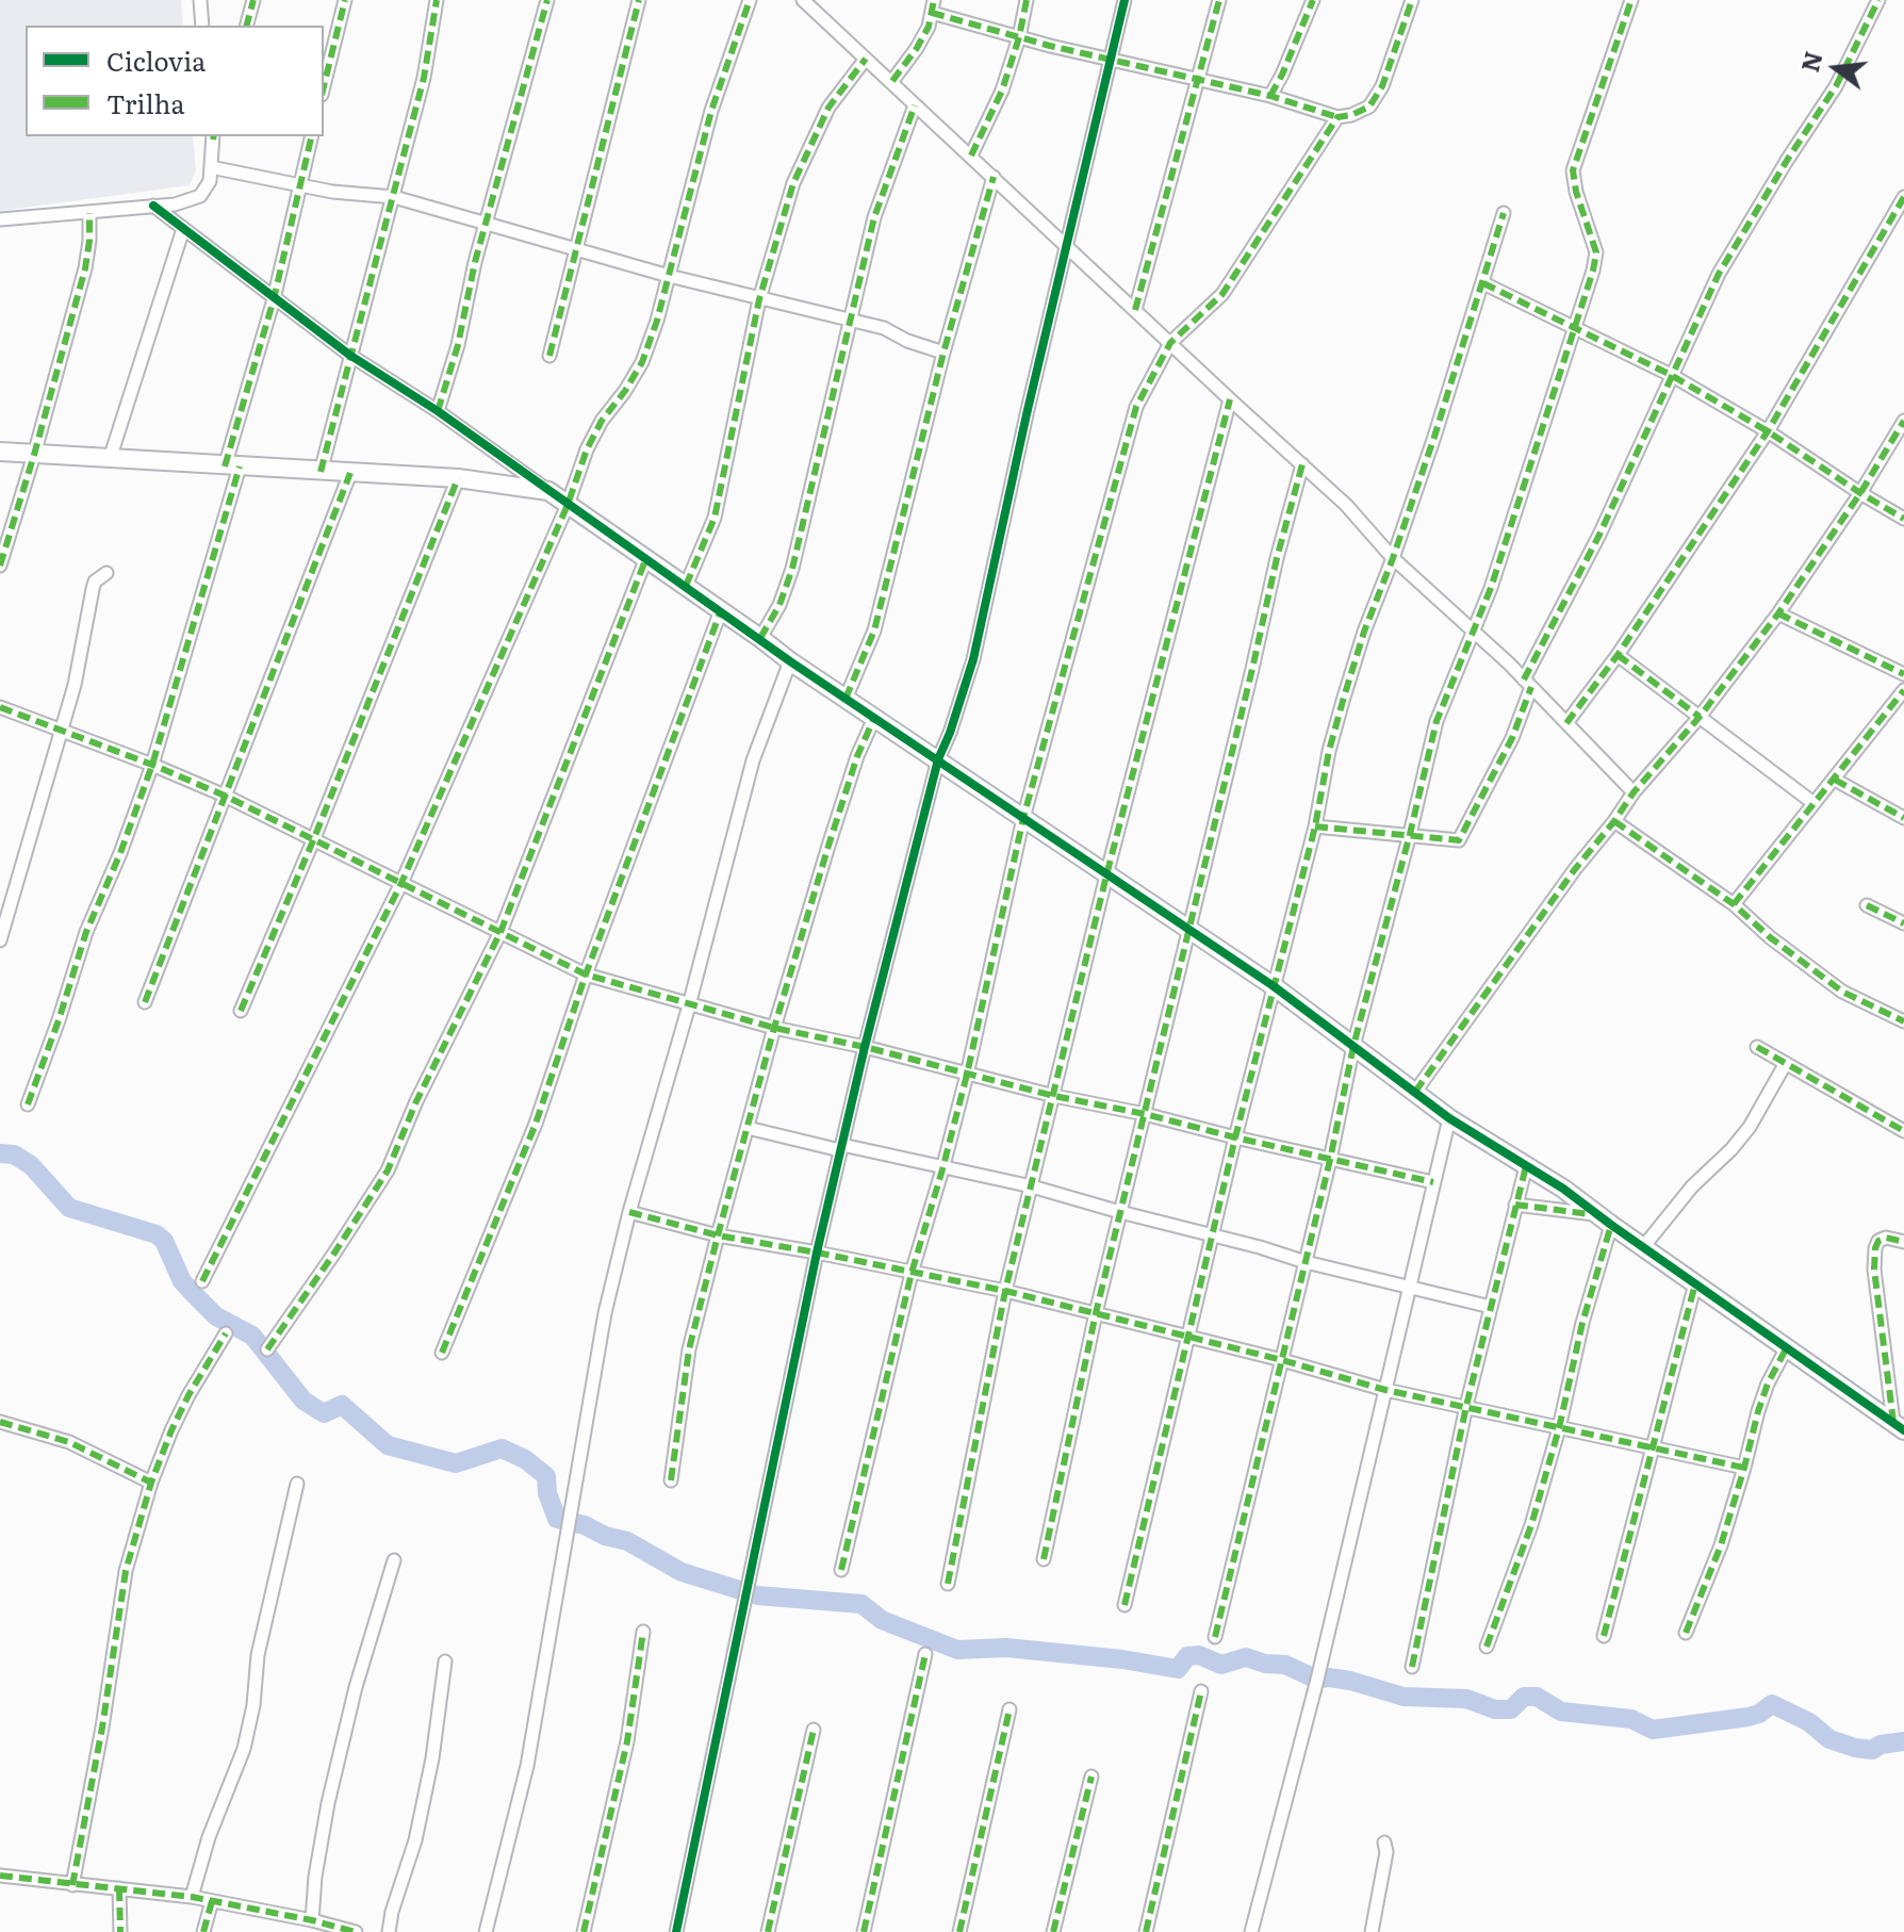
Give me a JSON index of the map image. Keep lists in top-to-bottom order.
{
  "legend": ["Ciclovia", "Trilha"],
  "north": "left"
}
